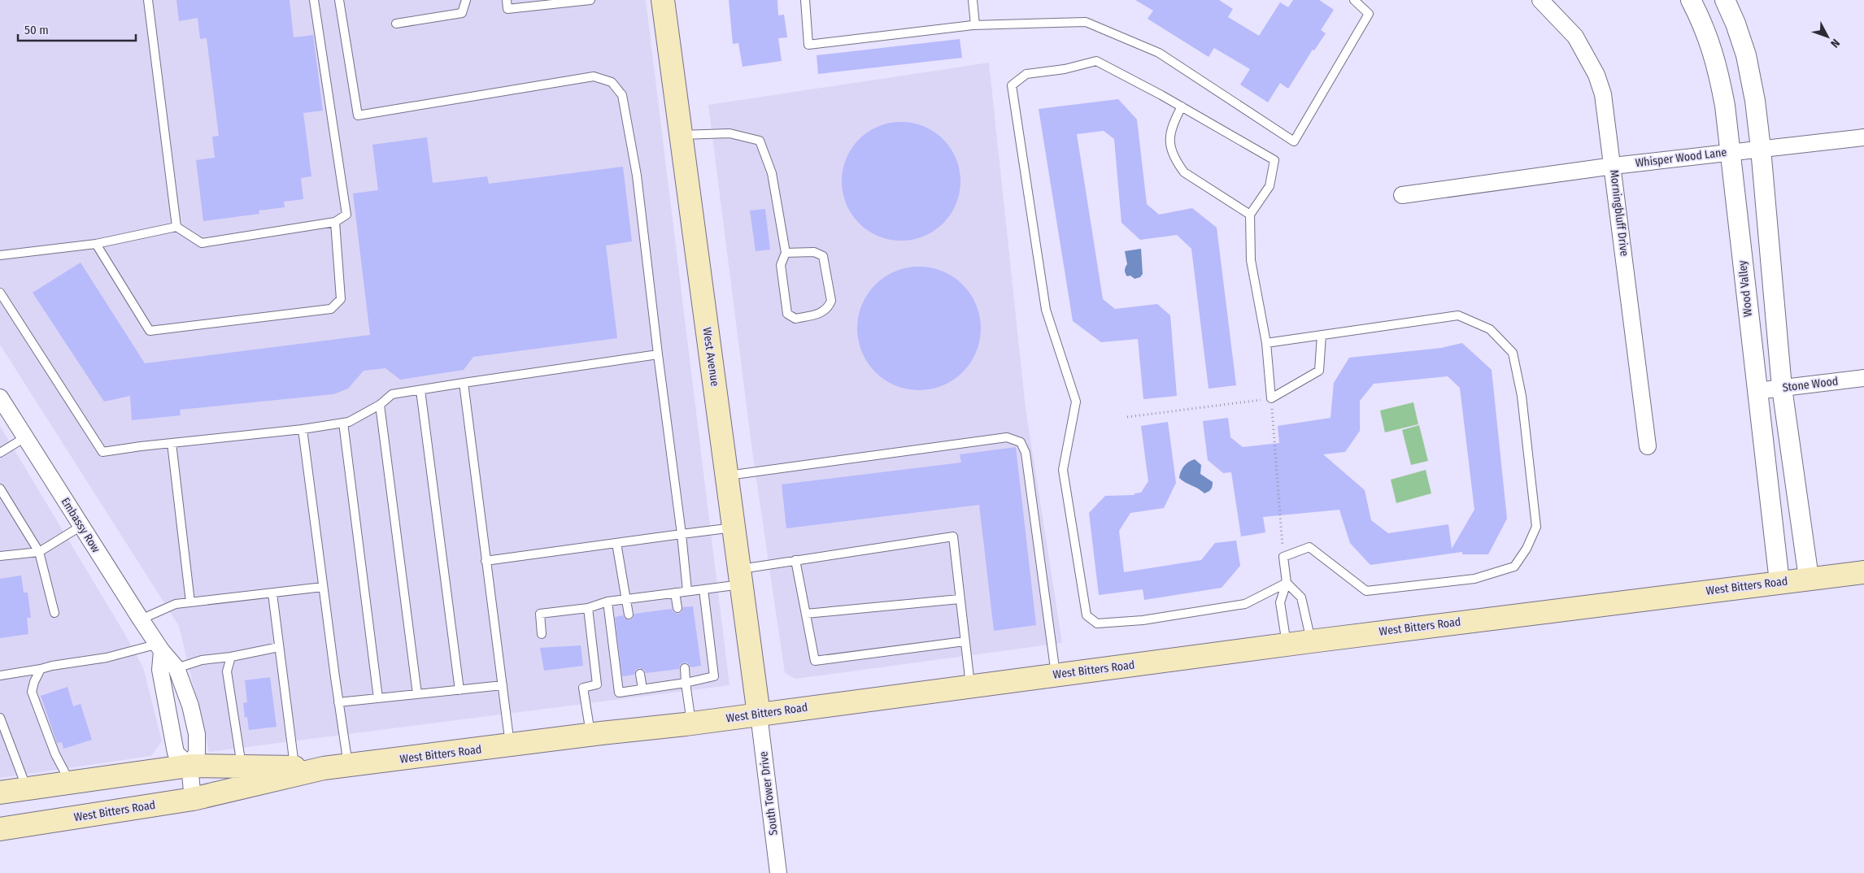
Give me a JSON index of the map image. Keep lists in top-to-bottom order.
{
  "streets": {
    "main road": ["West Avenue", "West Bitters Road"],
    "street": [
      "Whisper Wood Lane",
      "Morningbluff Drive",
      "Wood Valley",
      "Stone Wood",
      "Embassy Row",
      "South Tower Drive"
    ]
  },
  "crossings": [
    ["Whisper Wood Lane", "Morningbluff Drive"],
    ["Whisper Wood Lane", "Wood Valley"],
    ["Wood Valley", "Stone Wood"],
    ["Wood Valley", "West Bitters Road"],
    ["West Avenue", "West Bitters Road"],
    ["West Avenue", "South Tower Drive"],
    ["Embassy Row", "West Bitters Road"],
    ["West Bitters Road", "South Tower Drive"]
  ],
  "scale_bar": "50 m",
  "north": "bottom right"
}
